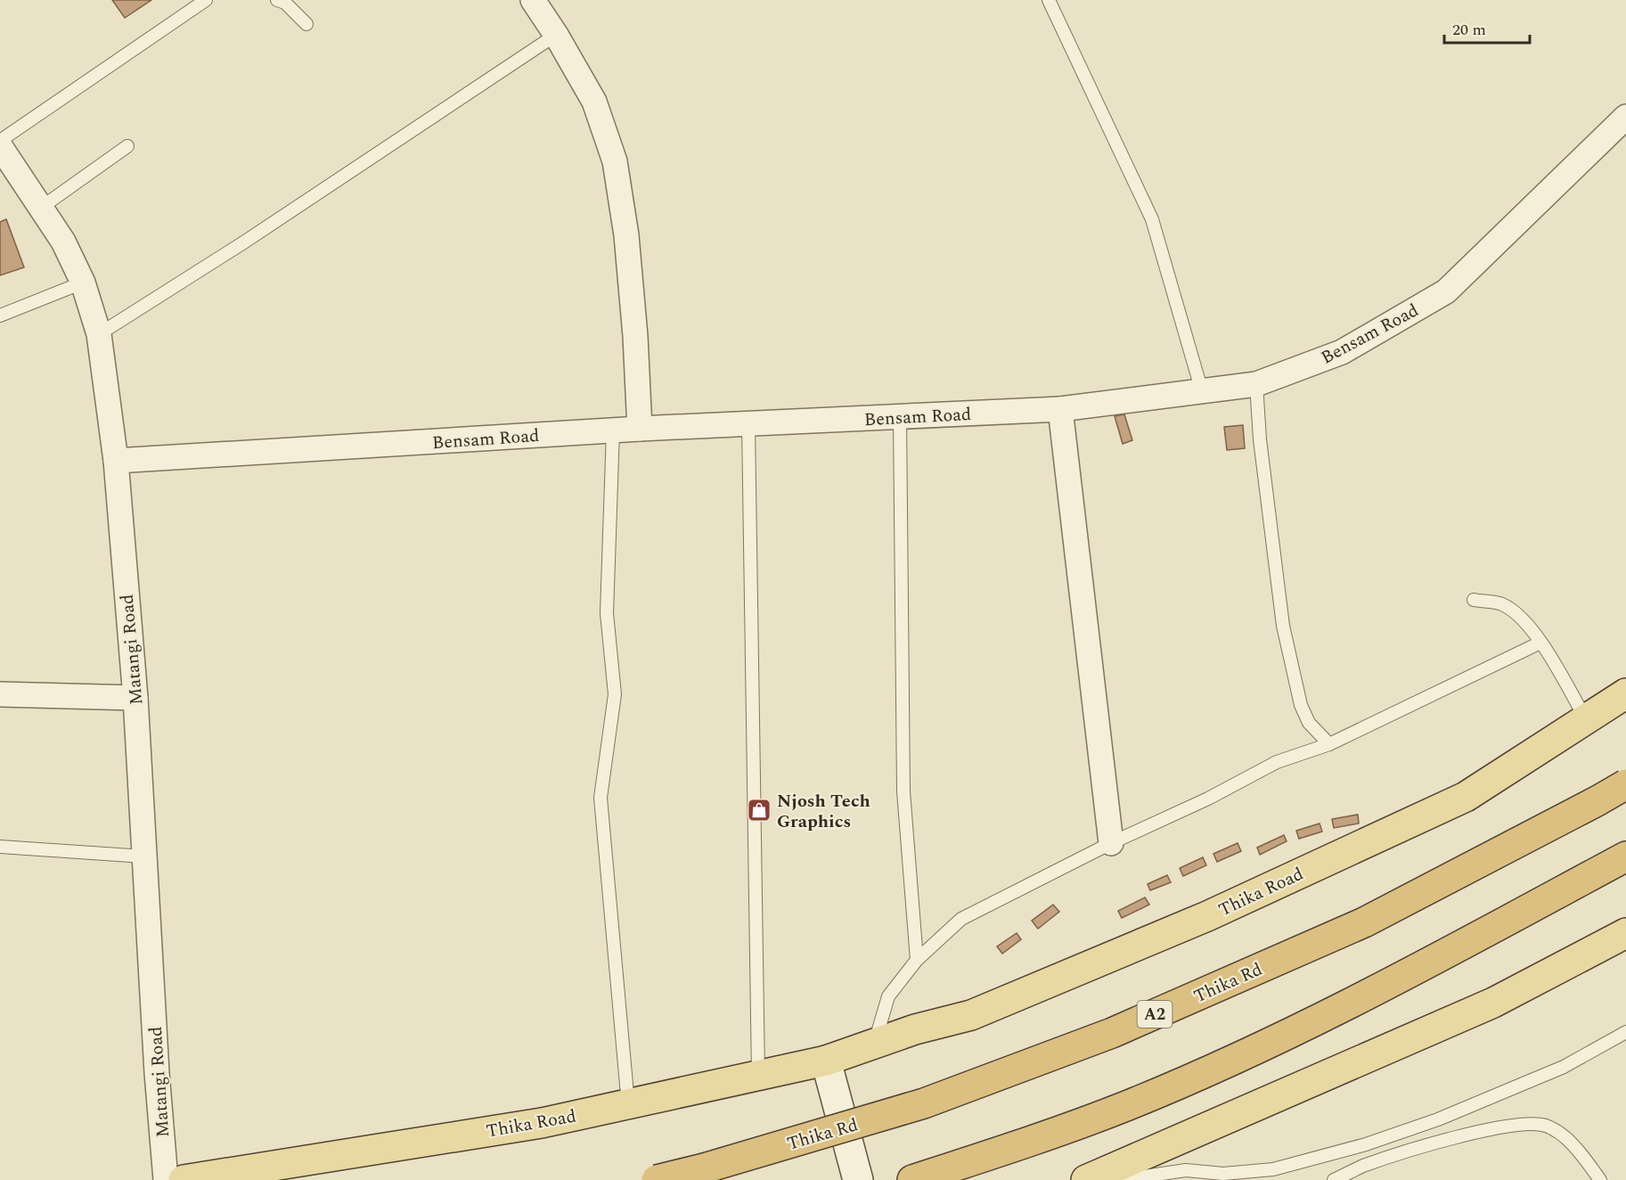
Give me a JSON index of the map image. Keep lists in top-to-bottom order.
{
  "streets": {
    "highway": ["Thika Rd", "A2"],
    "main road": ["Thika Road"],
    "street": ["Bensam Road", "Matangi Road"]
  },
  "crossings": [
    ["Bensam Road", "Matangi Road"]
  ],
  "places": {
    "shop": ["Njosh Tech Graphics"]
  },
  "scale_bar": "20 m"
}
